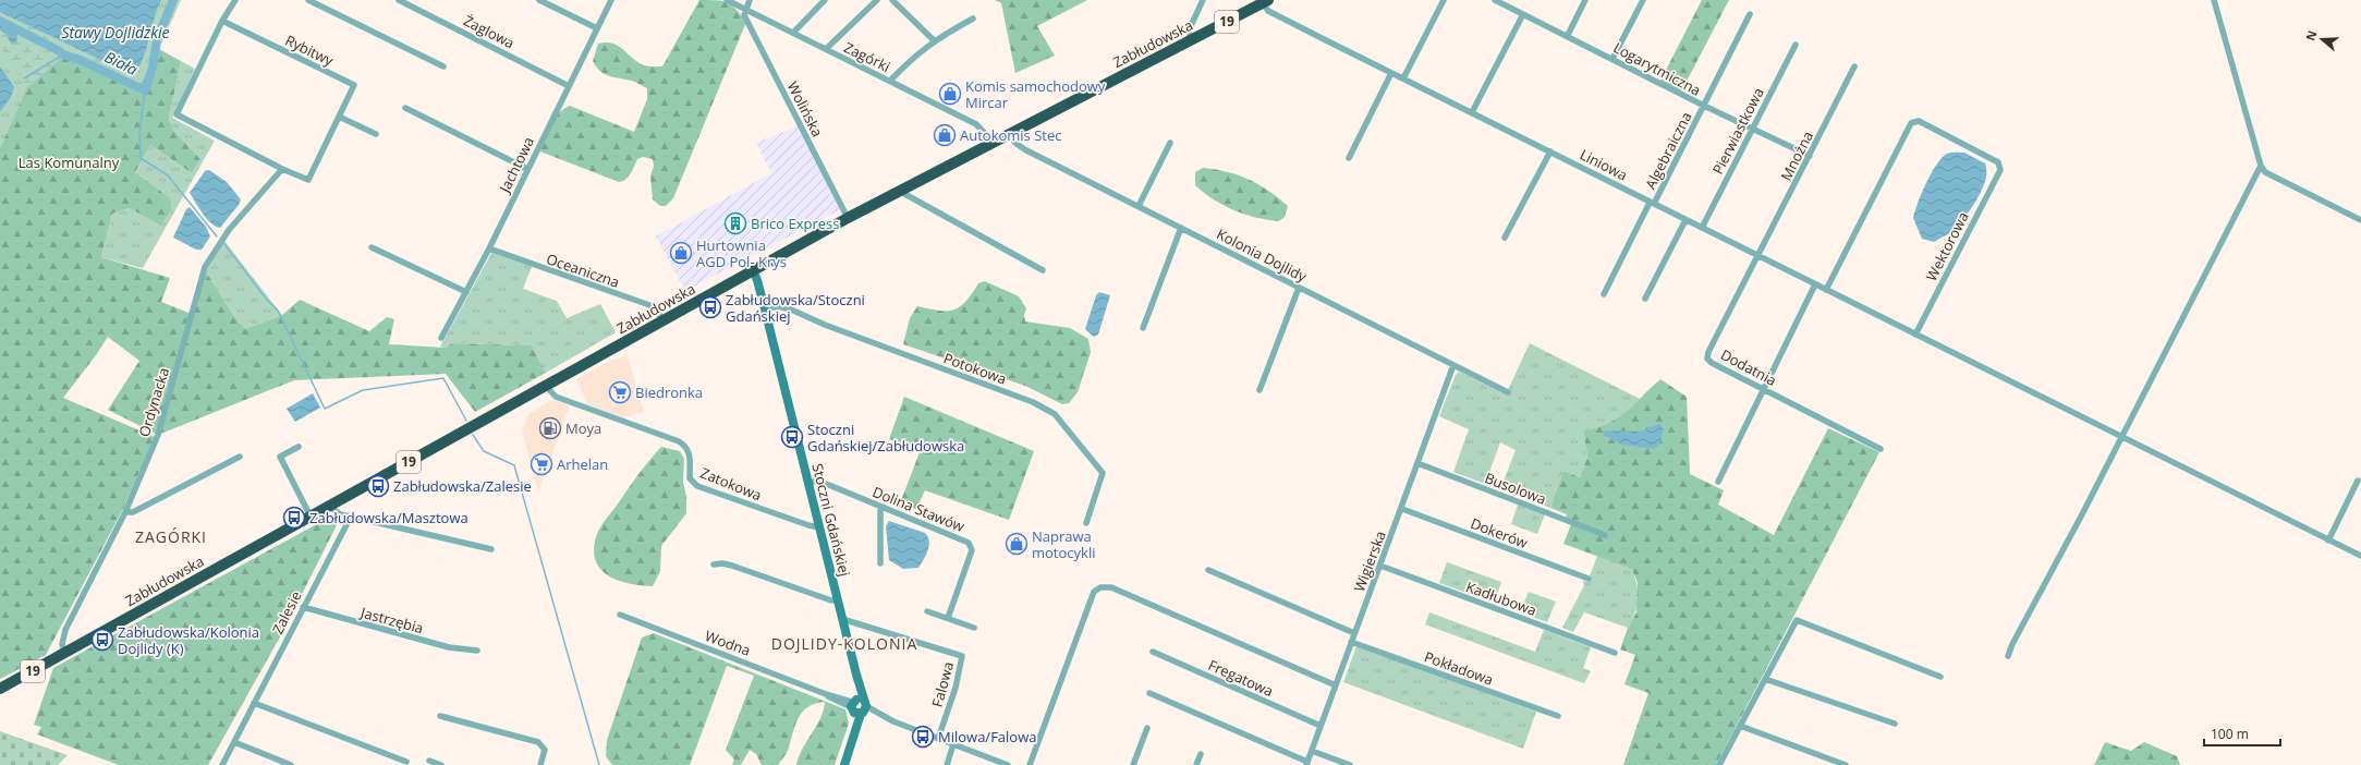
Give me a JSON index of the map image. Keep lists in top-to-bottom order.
{
  "streets": {
    "highway": ["19", "Zabłudowska"],
    "street": [
      "Żaglowa",
      "Rybitwy",
      "Zagórki",
      "Logarytmiczna",
      "Wolińska",
      "Pierwiastkowa",
      "Algebraiczna",
      "Mnożna",
      "Jachtowa",
      "Liniowa",
      "Wektorowa",
      "Kolonia Dojlidy",
      "Oceaniczna",
      "Dodatnia",
      "Potokowa",
      "Ordynacka",
      "Zatokowa",
      "Busolowa",
      "Dolina Stawów",
      "Stoczni Gdańskiej",
      "Dokerów",
      "Wigierska",
      "Kadłubowa",
      "Zalesie",
      "Jastrzębia",
      "Wodna",
      "Pokładowa",
      "Fregatowa",
      "Falowa"
    ]
  },
  "crossings": [
    ["19", "Zabłudowska"],
    ["19", "Ordynacka"],
    ["Żaglowa", "Jachtowa"],
    ["Zabłudowska", "Zagórki"],
    ["Zabłudowska", "Wolińska"],
    ["Zabłudowska", "Liniowa"],
    ["Zabłudowska", "Kolonia Dojlidy"],
    ["Zabłudowska", "Oceaniczna"],
    ["Zabłudowska", "Ordynacka"],
    ["Zabłudowska", "Zatokowa"],
    ["Zabłudowska", "Stoczni Gdańskiej"],
    ["Rybitwy", "Ordynacka"],
    ["Zagórki", "Wolińska"],
    ["Logarytmiczna", "Pierwiastkowa"],
    ["Logarytmiczna", "Algebraiczna"],
    ["Logarytmiczna", "Mnożna"],
    ["Pierwiastkowa", "Liniowa"],
    ["Algebraiczna", "Liniowa"],
    ["Mnożna", "Liniowa"],
    ["Mnożna", "Dodatnia"],
    ["Jachtowa", "Oceaniczna"],
    ["Liniowa", "Wektorowa"],
    ["Liniowa", "Dodatnia"],
    ["Kolonia Dojlidy", "Wigierska"],
    ["Potokowa", "Stoczni Gdańskiej"],
    ["Zatokowa", "Stoczni Gdańskiej"],
    ["Busolowa", "Wigierska"],
    ["Dolina Stawów", "Stoczni Gdańskiej"],
    ["Stoczni Gdańskiej", "Wodna"],
    ["Stoczni Gdańskiej", "Falowa"],
    ["Dokerów", "Wigierska"],
    ["Wigierska", "Kadłubowa"],
    ["Wigierska", "Pokładowa"],
    ["Wigierska", "Fregatowa"],
    ["Zalesie", "Jastrzębia"],
    ["Wodna", "Falowa"]
  ],
  "districts": ["ZAGÓRKI", "DOJLIDY-KOLONIA"],
  "water": ["Stawy Dojlidzkie", "Biała"],
  "parks": ["Las Komunalny"],
  "places": {
    "shop": [
      "Komis samochodowy Mircar",
      "Autokomis Stec",
      "Hurtownia AGD Pol- Krys",
      "Naprawa motocykli"
    ],
    "building": ["Brico Express"],
    "bus stop": [
      "Zabłudowska/Stoczni Gdańskiej",
      "Stoczni Gdańskiej/Zabłudowska",
      "Zabłudowska/Zalesie",
      "Zabłudowska/Masztowa",
      "Zabłudowska/Kolonia Dojlidy (K)",
      "Milowa/Falowa"
    ],
    "supermarket": ["Biedronka", "Arhelan"],
    "fuel station": ["Moya"]
  },
  "scale_bar": "100 m",
  "north": "left"
}
